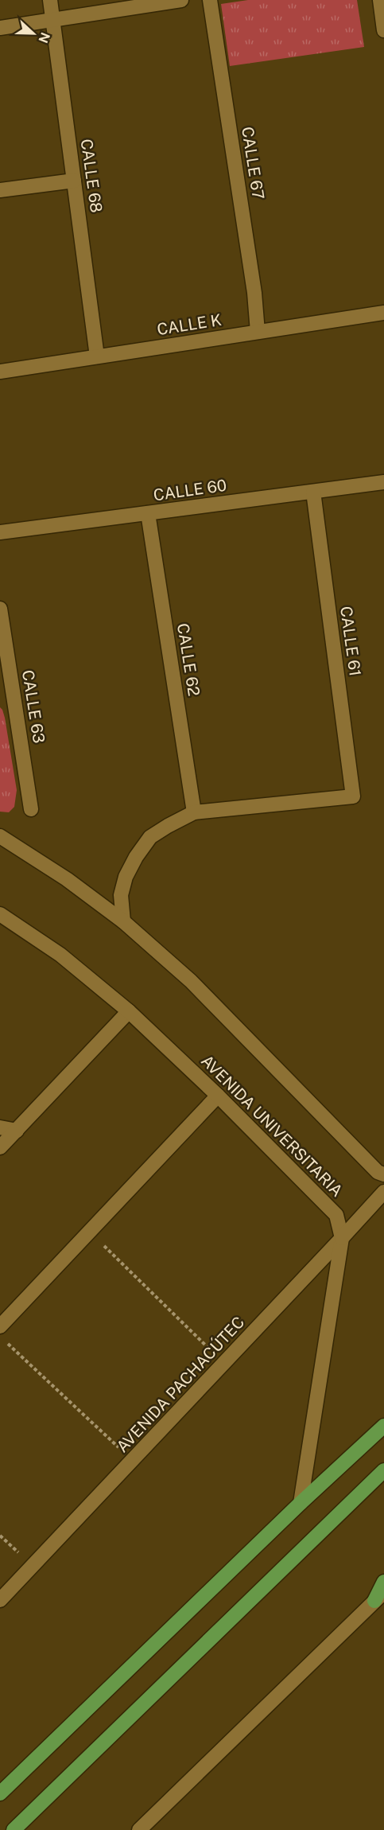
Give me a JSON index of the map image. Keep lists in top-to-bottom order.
{
  "streets": {
    "street": [
      "CALLE 67",
      "CALLE 68",
      "CALLE K",
      "CALLE 60",
      "CALLE 61",
      "CALLE 62",
      "CALLE 63",
      "AVENIDA UNIVERSITARIA",
      "AVENIDA PACHACÚTEC"
    ]
  },
  "crossings": [
    ["CALLE 67", "CALLE K"],
    ["CALLE 68", "CALLE K"],
    ["CALLE 60", "CALLE 61"],
    ["CALLE 60", "CALLE 62"],
    ["CALLE 61", "CALLE 62"],
    ["AVENIDA UNIVERSITARIA", "AVENIDA PACHACÚTEC"]
  ],
  "north": "right"
}
